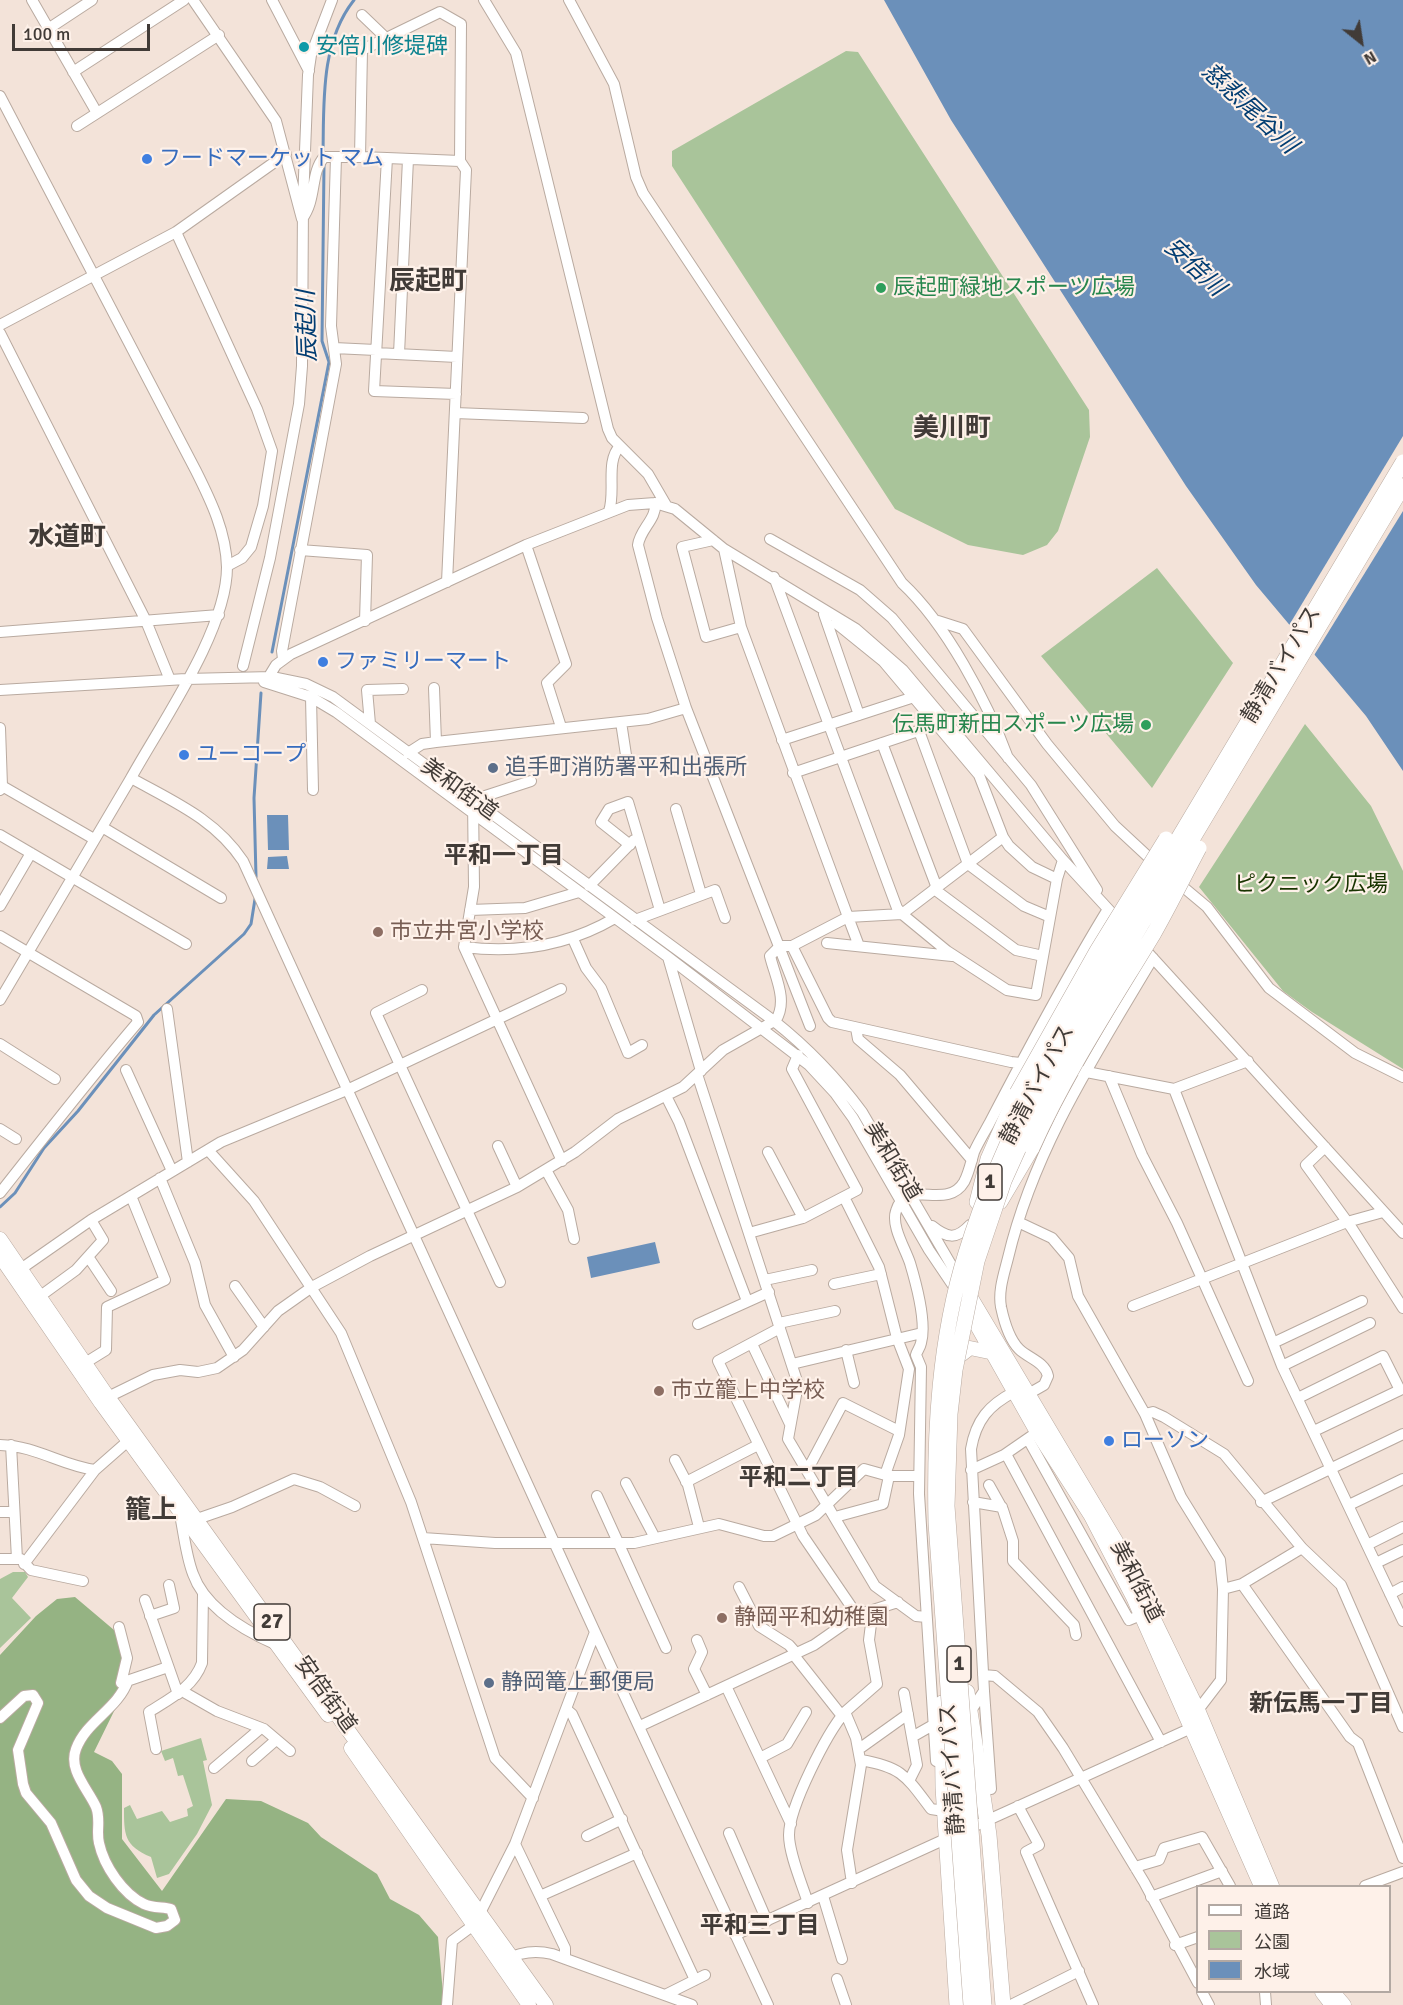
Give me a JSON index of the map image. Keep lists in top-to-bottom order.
{
  "streets": {
    "highway": ["静清バイパス", "1"],
    "main road": ["美和街道", "27", "安倍街道"]
  },
  "districts": [
    "辰起町",
    "美川町",
    "水道町",
    "平和一丁目",
    "平和二丁目",
    "籠上",
    "新伝馬一丁目",
    "平和三丁目"
  ],
  "water": ["慈悲尾谷川", "安倍川", "辰起川"],
  "parks": ["ピクニック広場"],
  "places": [
    "安倍川修堤碑",
    "フードマーケット マム",
    "辰起町緑地スポーツ広場",
    "ファミリーマート",
    "伝馬町新田スポーツ広場",
    "ユーコープ",
    "追手町消防署平和出張所",
    "市立井宮小学校",
    "市立籠上中学校",
    "ローソン",
    "静岡平和幼稚園",
    "静岡篭上郵便局"
  ],
  "legend": ["道路", "公園", "水域"],
  "scale_bar": "100 m",
  "north": "bottom right"
}
